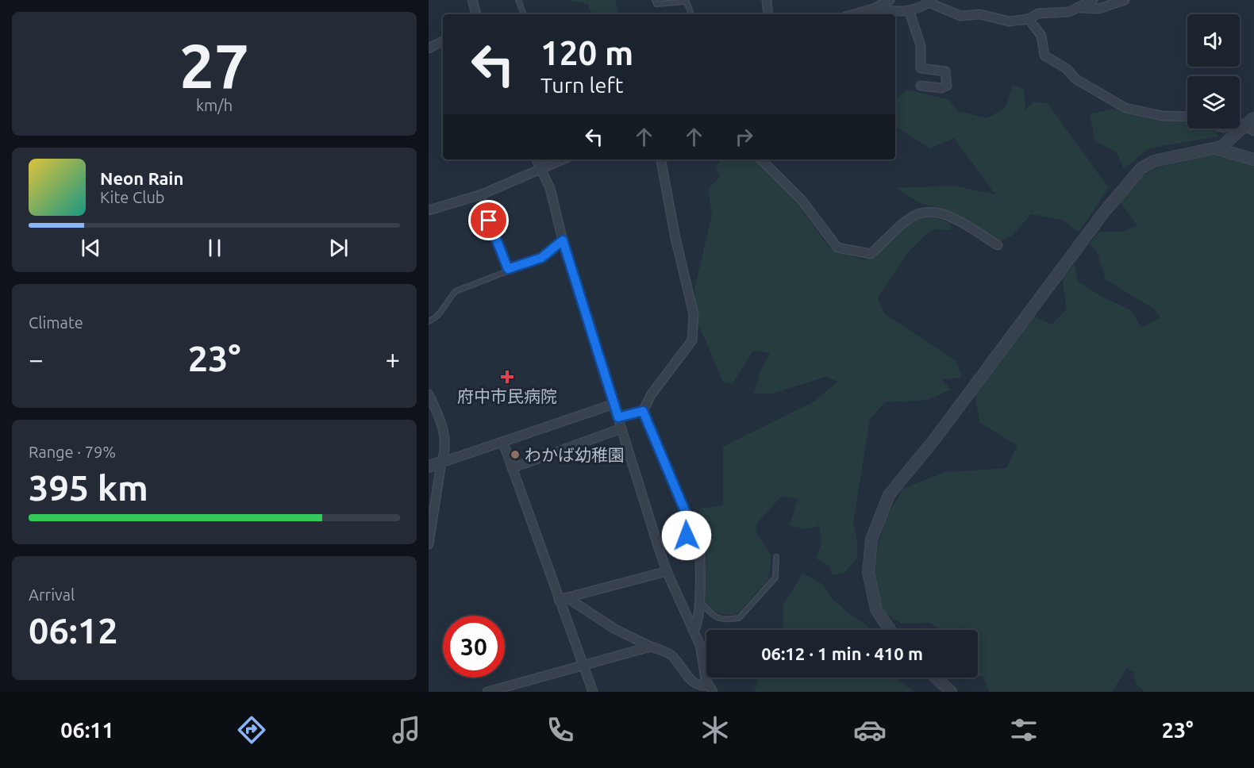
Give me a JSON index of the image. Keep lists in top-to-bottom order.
{
  "places": {
    "health": ["府中市民病院"],
    "other": ["わかば幼稚園"]
  },
  "page": {
    "tile": [
      ["27", "km/h"],
      "Climate",
      ["Range · 79%", "395 km"],
      ["Arrival", "06:12"]
    ],
    "turn": ["120 m", "Turn left"],
    "song": ["Neon Rain", "Kite Club"],
    "heat": ["−", "23°", "+"],
    "limit": "30",
    "trip": "06:12 · 1 min · 410 m",
    "tabs": ["06:11", "23°"]
  }
}
